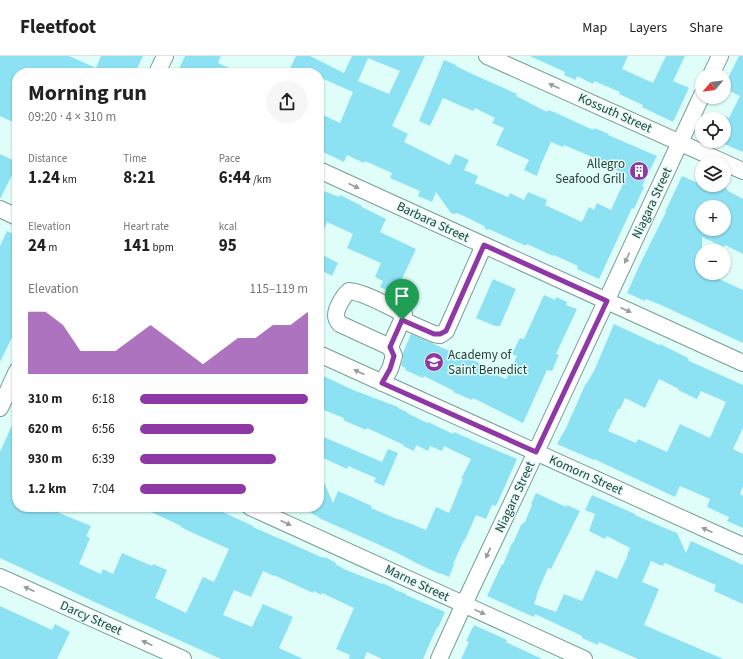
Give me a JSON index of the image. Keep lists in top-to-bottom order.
{
  "streets": {
    "street": [
      "Kossuth Street",
      "Niagara Street",
      "Barbara Street",
      "Komorn Street",
      "Marne Street",
      "Darcy Street"
    ]
  },
  "crossings": [
    ["Kossuth Street", "Niagara Street"],
    ["Niagara Street", "Barbara Street"],
    ["Niagara Street", "Komorn Street"],
    ["Niagara Street", "Marne Street"]
  ],
  "one_way": [
    "Kossuth Street",
    "Niagara Street",
    "Barbara Street",
    "Komorn Street",
    "Marne Street",
    "Darcy Street"
  ],
  "places": {
    "building": ["Allegro Seafood Grill"],
    "school or university": ["Academy of Saint Benedict"]
  },
  "north": "bottom left",
  "page": {
    "header": "Fleetfoot",
    "nav": ["Map", "Layers", "Share"],
    "map_buttons": ["+", "−"],
    "heading": ["Morning run", "09:20 · 4 × 310 m"],
    "stats": [
      ["Distance", "1.24 km"],
      ["Time", "8:21"],
      ["Pace", "6:44 /km"],
      ["Elevation", "24 m"],
      ["Heart rate", "141 bpm"],
      ["kcal", "95"]
    ],
    "chart": ["Elevation", "115–119 m"],
    "list": [
      {
        "name": "310 m",
        "note": "6:18"
      },
      {
        "name": "620 m",
        "note": "6:56"
      },
      {
        "name": "930 m",
        "note": "6:39"
      },
      {
        "name": "1.2 km",
        "note": "7:04"
      }
    ]
  }
}
